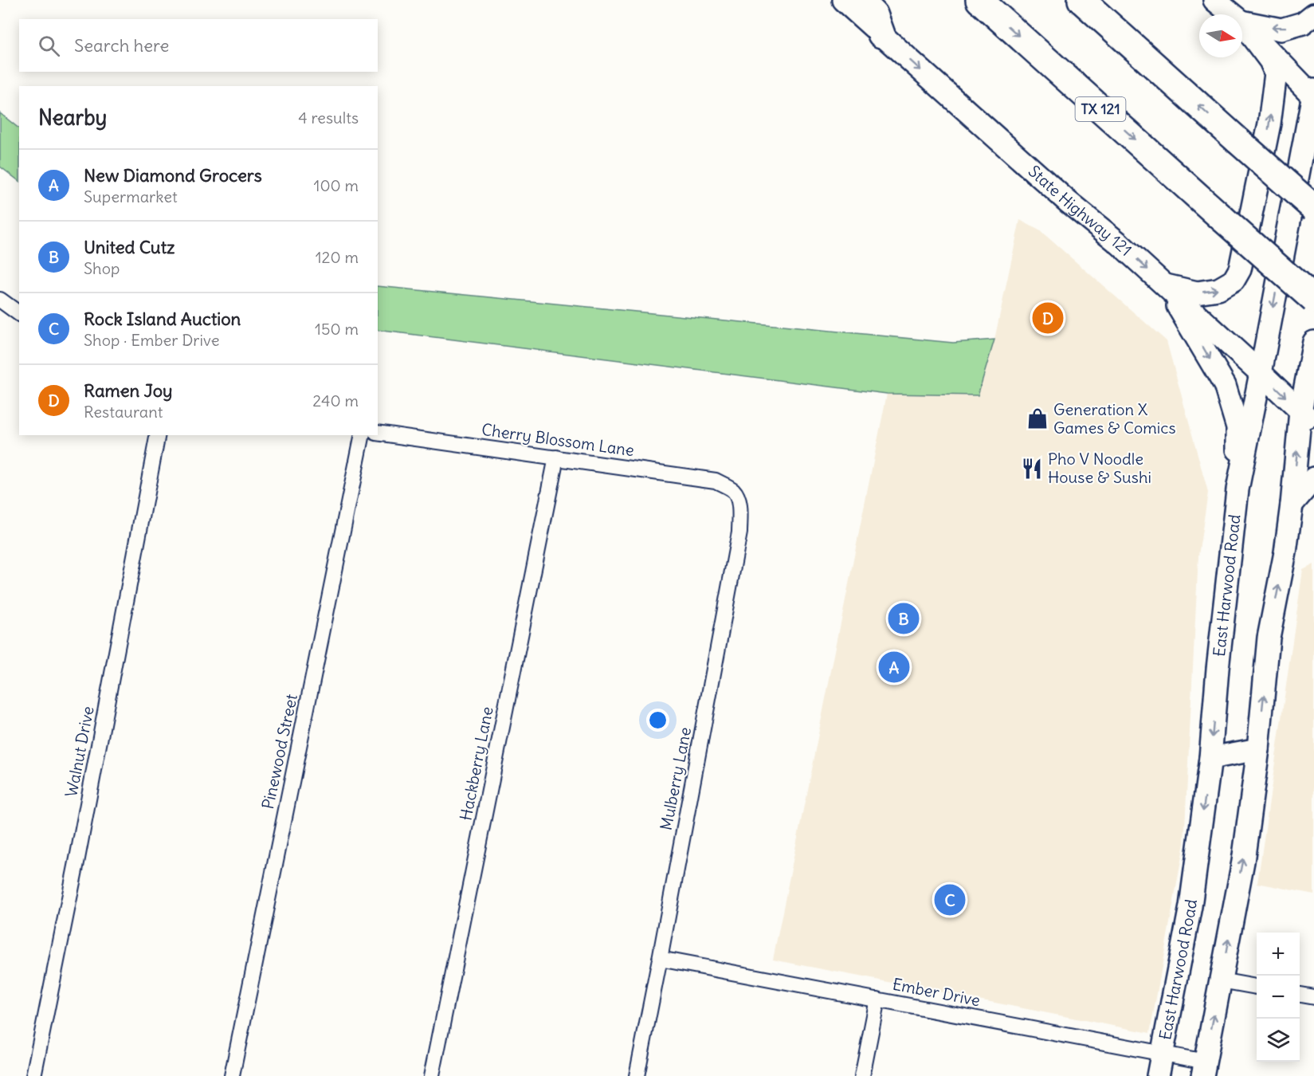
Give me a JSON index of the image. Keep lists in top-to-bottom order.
{
  "streets": {
    "highway": ["TX 121"],
    "main road": ["State Highway 121", "East Harwood Road"],
    "street": [
      "Cherry Blossom Lane",
      "Walnut Drive",
      "Pinewood Street",
      "Hackberry Lane",
      "Mulberry Lane",
      "Ember Drive"
    ]
  },
  "crossings": [
    ["State Highway 121", "East Harwood Road"],
    ["Cherry Blossom Lane", "Hackberry Lane"],
    ["Cherry Blossom Lane", "Mulberry Lane"],
    ["East Harwood Road", "Ember Drive"],
    ["Mulberry Lane", "Ember Drive"]
  ],
  "one_way": ["State Highway 121"],
  "places": {
    "shop": ["Generation X Games & Comics"],
    "restaurant": ["Pho V Noodle House & Sushi"]
  },
  "north": "right",
  "page": {
    "search": "Search here",
    "heading": ["Nearby", "4 results"],
    "list": [
      {
        "mark": "A",
        "name": "New Diamond Grocers",
        "note": "Supermarket",
        "value": "100 m"
      },
      {
        "mark": "B",
        "name": "United Cutz",
        "note": "Shop",
        "value": "120 m"
      },
      {
        "mark": "C",
        "name": "Rock Island Auction",
        "note": "Shop · Ember Drive",
        "value": "150 m"
      },
      {
        "mark": "D",
        "name": "Ramen Joy",
        "note": "Restaurant",
        "value": "240 m"
      }
    ],
    "pins": [
      "D",
      "B",
      "A",
      "C"
    ],
    "map_buttons": ["+", "−"]
  }
}
